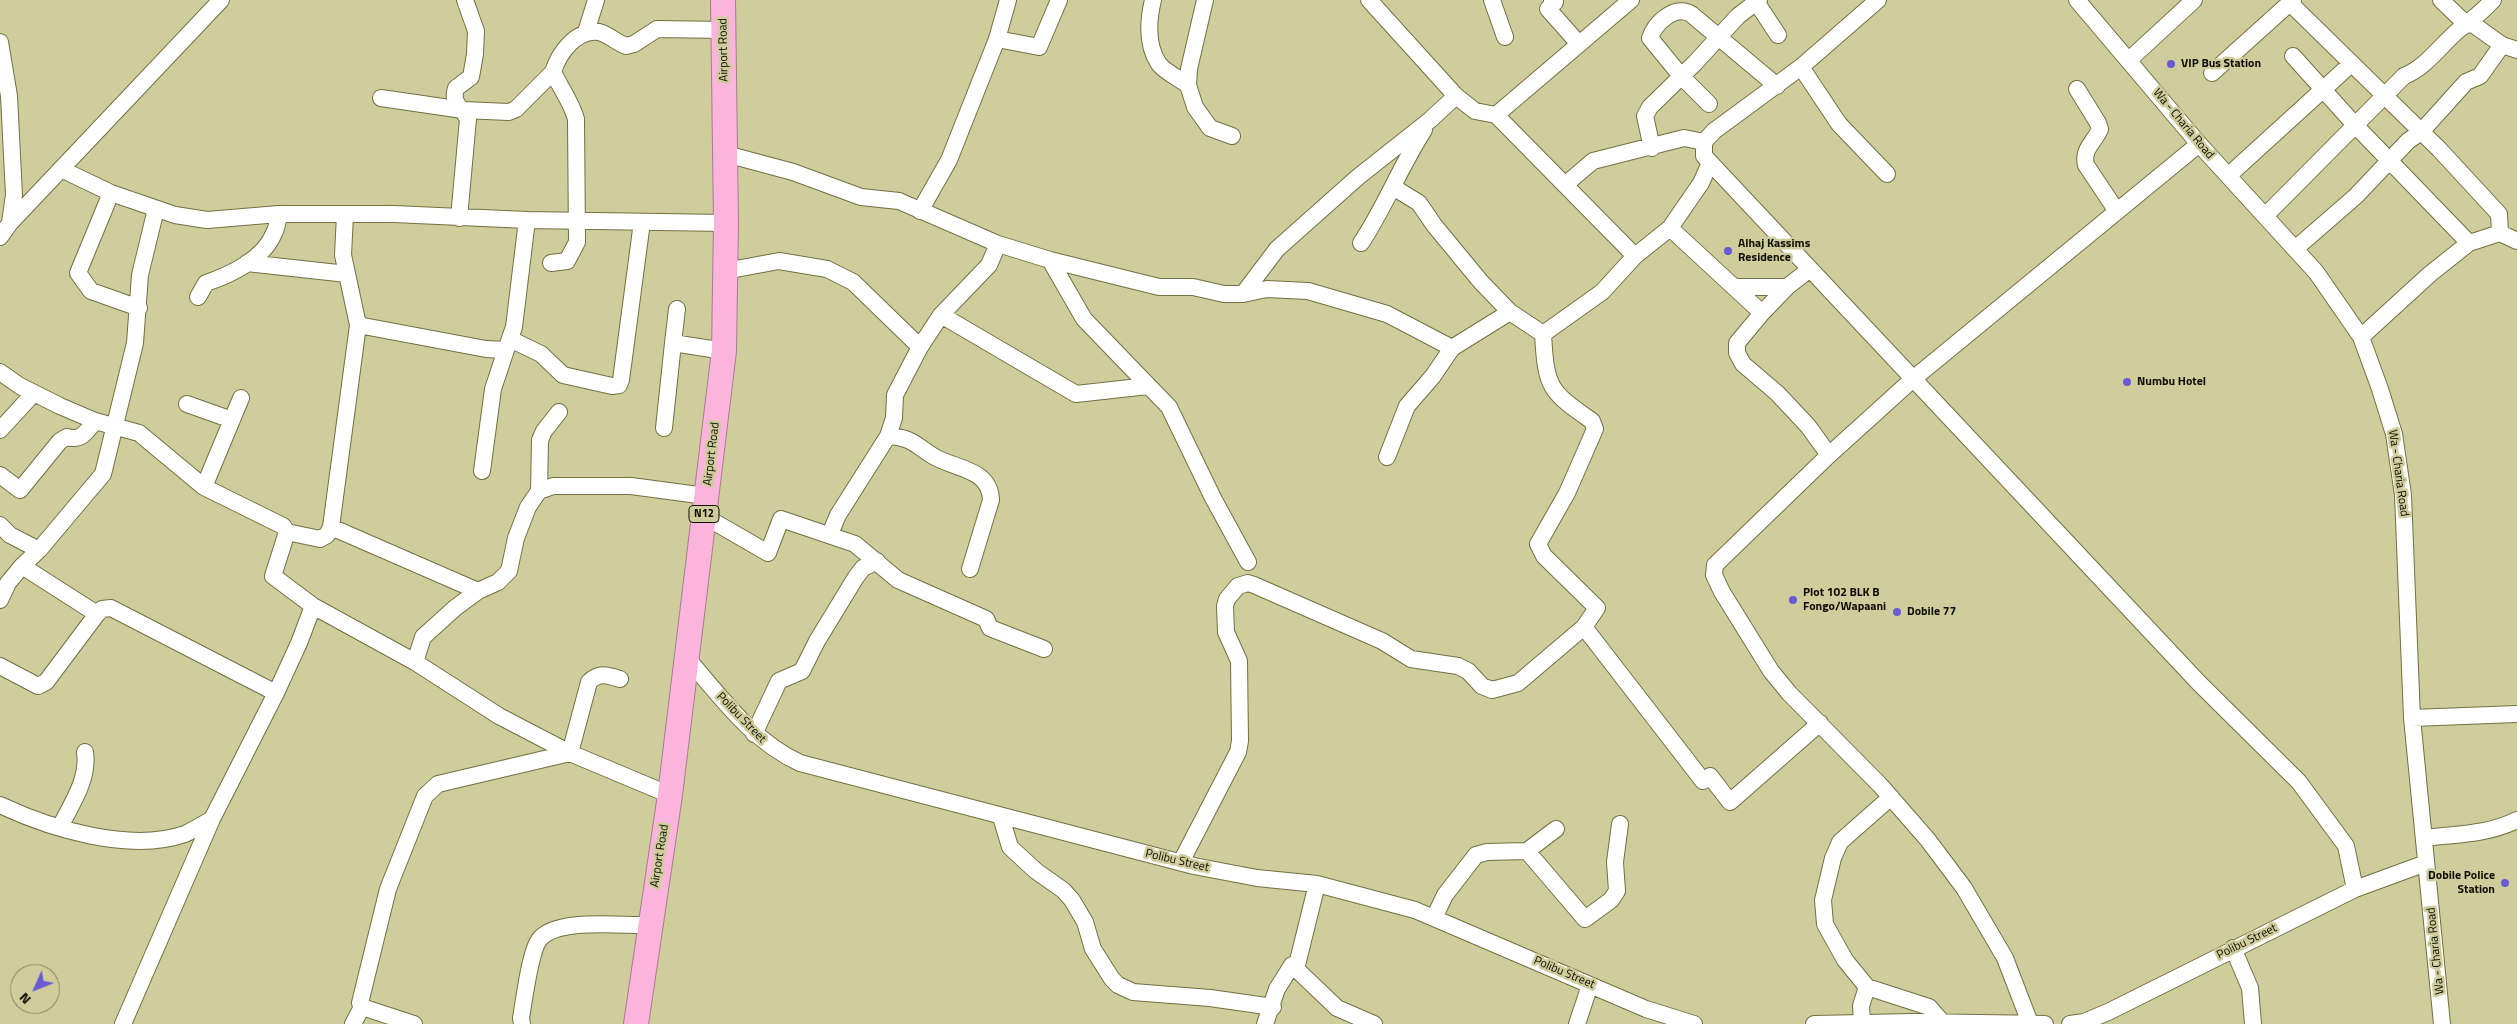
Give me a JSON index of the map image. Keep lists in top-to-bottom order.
{
  "streets": {
    "highway": ["Airport Road", "N12"],
    "street": ["Wa - Charia Road", "Polibu Street"]
  },
  "crossings": [
    ["Airport Road", "Polibu Street"],
    ["Wa - Charia Road", "Polibu Street"]
  ],
  "places": [
    "VIP Bus Station",
    "Alhaj Kassims Residence",
    "Numbu Hotel",
    "Plot 102 BLK B Fongo/Wapaani",
    "Dobile 77",
    "Dobile Police Station"
  ],
  "north": "bottom left"
}
